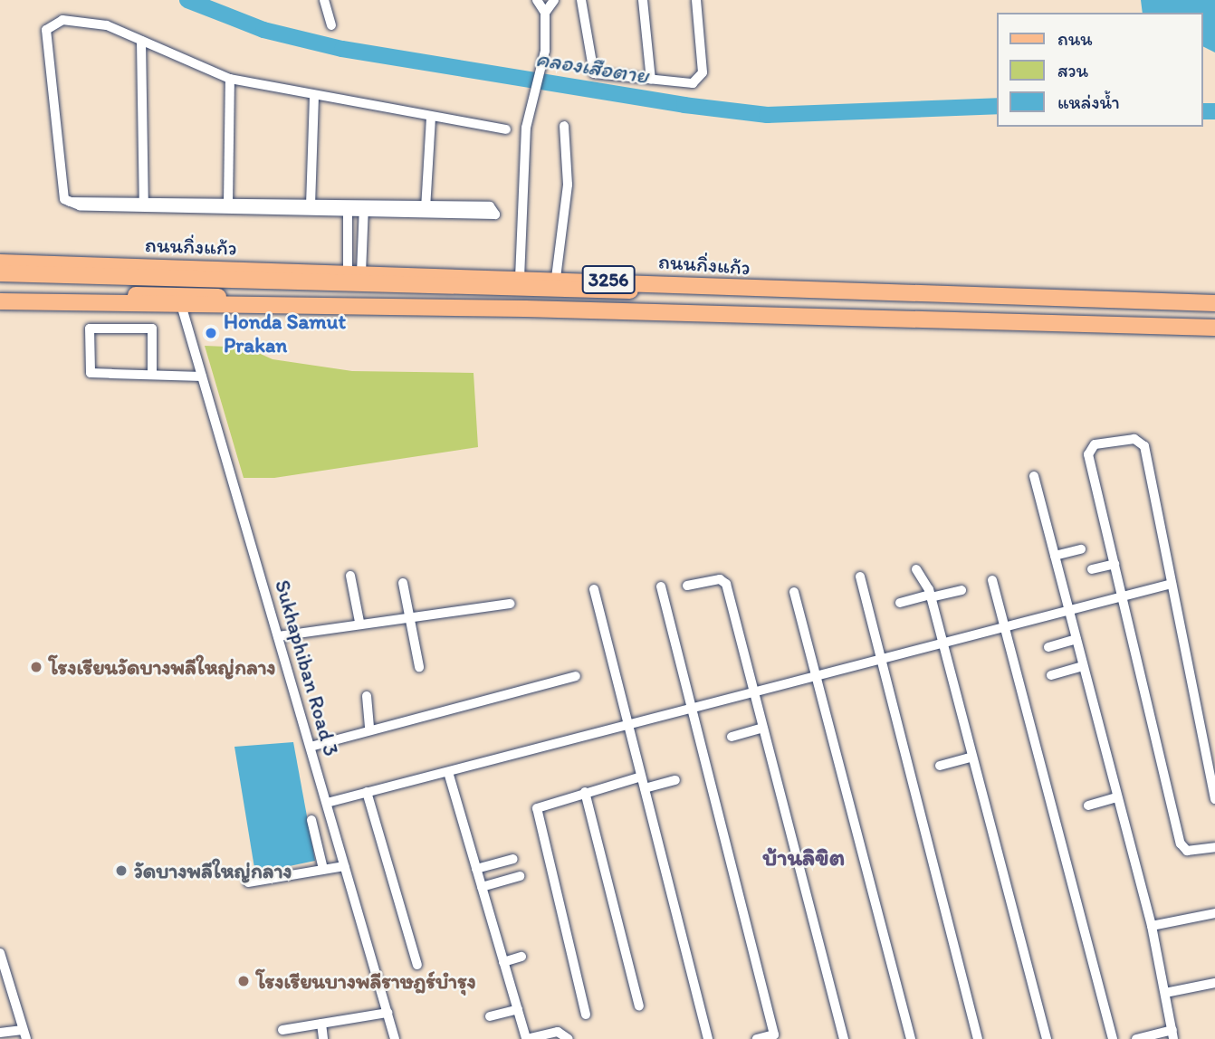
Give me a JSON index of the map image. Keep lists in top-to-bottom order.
{
  "streets": {
    "main road": ["ถนนกิ่งแก้ว", "3256"],
    "street": ["Sukhaphiban Road 3"]
  },
  "crossings": [
    ["ถนนกิ่งแก้ว", "3256"],
    ["3256", "Sukhaphiban Road 3"]
  ],
  "districts": ["บ้านลิขิต"],
  "water": ["คลองเสือตาย"],
  "places": [
    "Honda Samut Prakan",
    "โรงเรียนวัดบางพลีใหญ่กลาง",
    "วัดบางพลีใหญ่กลาง",
    "โรงเรียนบางพลีราษฎร์บำรุง"
  ],
  "legend": ["ถนน", "สวน", "แหล่งน้ำ"]
}
